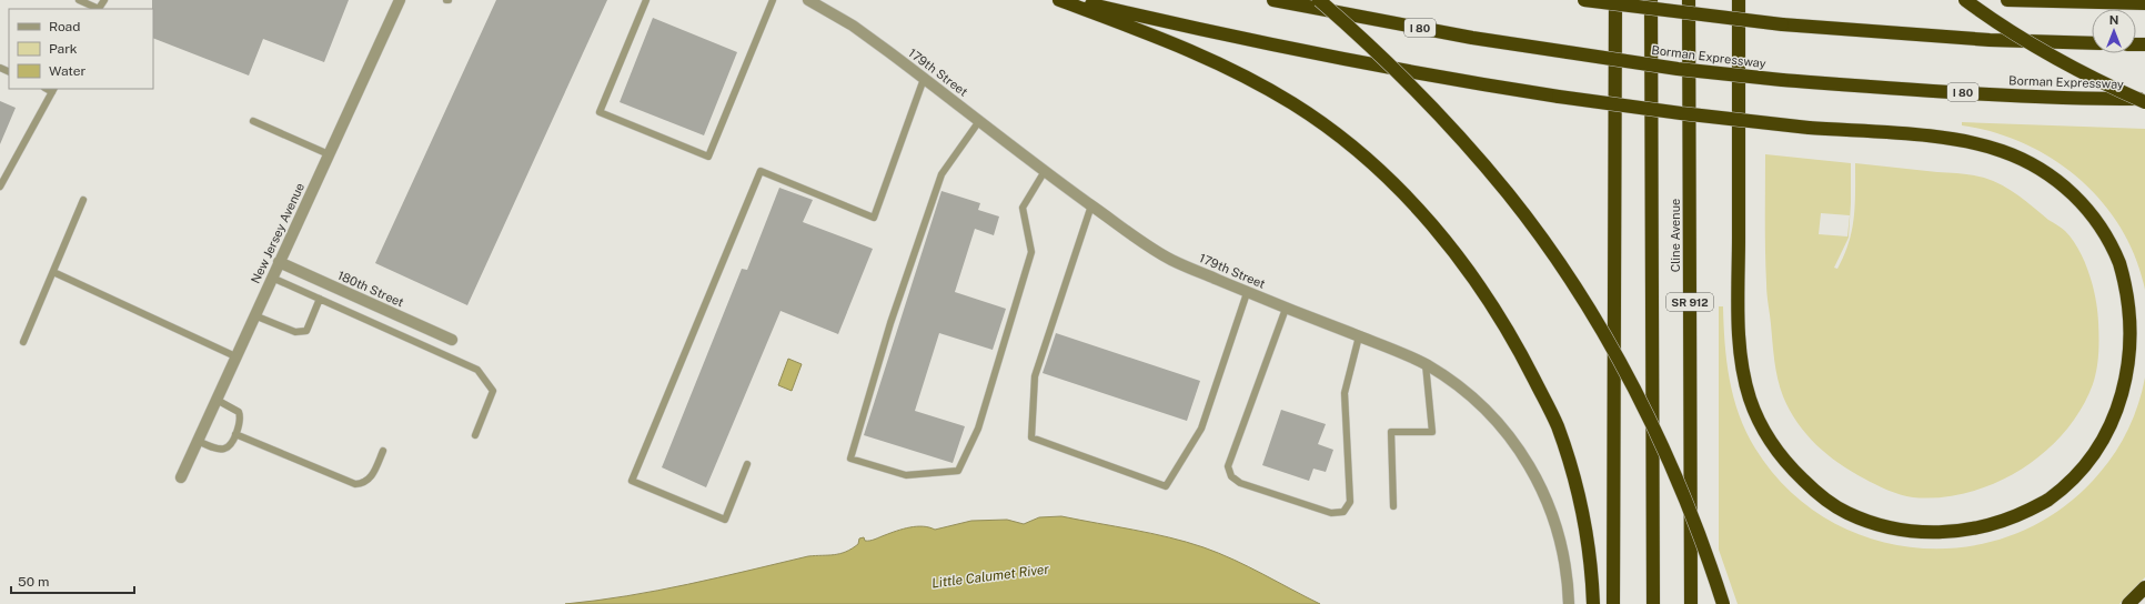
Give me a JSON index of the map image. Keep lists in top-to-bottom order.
{
  "streets": {
    "highway": [
      "I 80",
      "Borman Expressway",
      "Cline Avenue",
      "SR 912"
    ],
    "street": ["179th Street", "New Jersey Avenue", "180th Street"]
  },
  "crossings": [
    ["New Jersey Avenue", "180th Street"]
  ],
  "water": ["Little Calumet River"],
  "legend": ["Road", "Park", "Water"],
  "scale_bar": "50 m",
  "north": "top"
}
